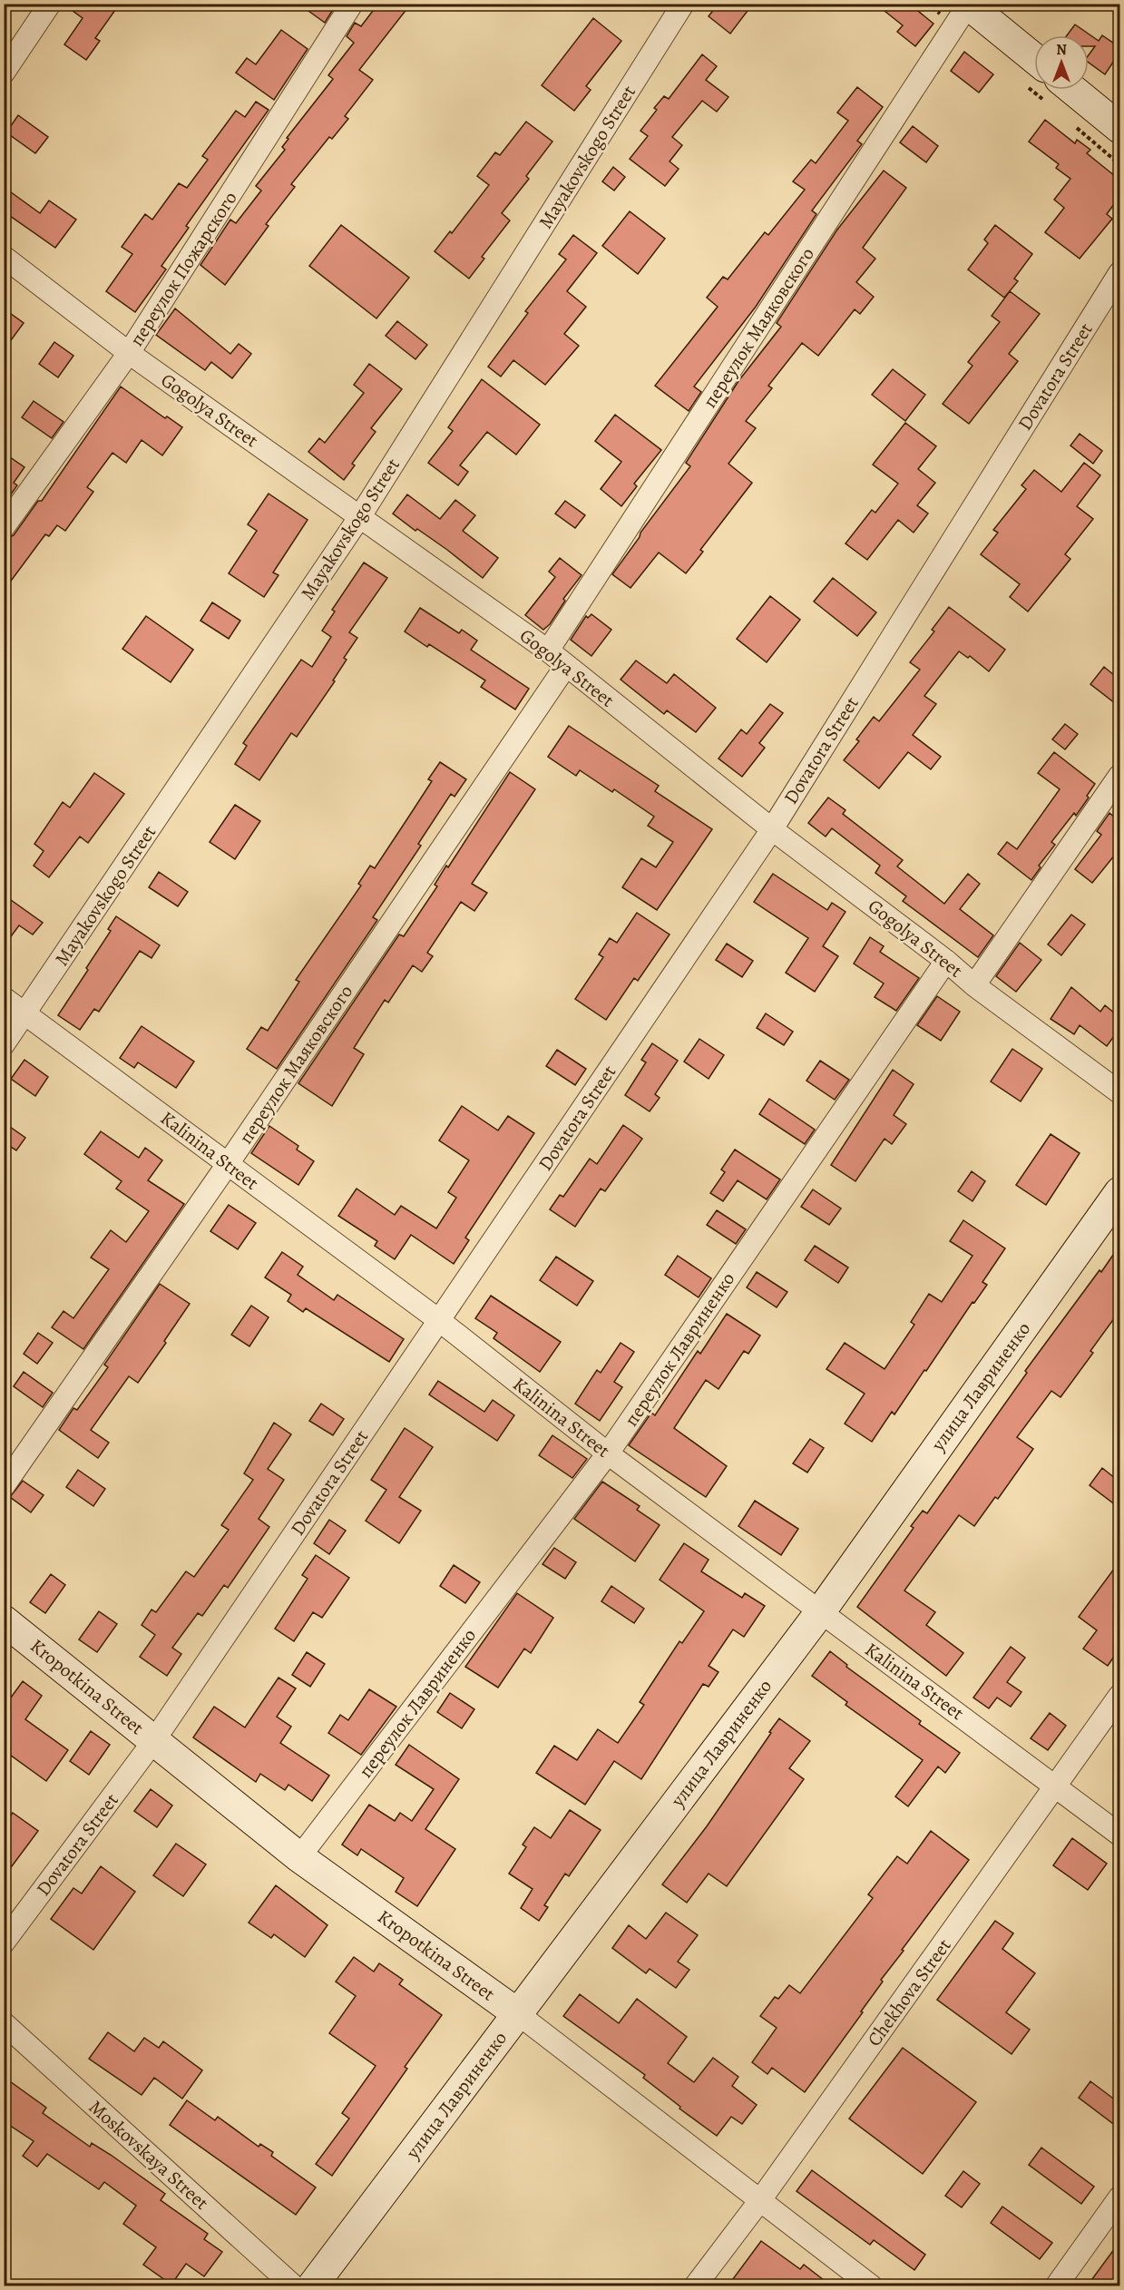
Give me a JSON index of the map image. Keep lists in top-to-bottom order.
{
  "streets": {
    "main road": ["улица Лавриненко", "Kropotkina Street"],
    "street": [
      "Mayakovskogo Street",
      "переулок Пожарского",
      "переулок Маяковского",
      "Dovatora Street",
      "Gogolya Street",
      "Kalinina Street",
      "переулок Лавриненко",
      "Chekhova Street",
      "Moskovskaya Street"
    ]
  },
  "crossings": [
    ["Mayakovskogo Street", "Gogolya Street"],
    ["Mayakovskogo Street", "Kalinina Street"],
    ["переулок Пожарского", "Gogolya Street"],
    ["переулок Маяковского", "Gogolya Street"],
    ["переулок Маяковского", "Kalinina Street"],
    ["Dovatora Street", "Gogolya Street"],
    ["Dovatora Street", "Kalinina Street"],
    ["Dovatora Street", "Kropotkina Street"],
    ["Gogolya Street", "переулок Лавриненко"],
    ["Kalinina Street", "переулок Лавриненко"],
    ["Kalinina Street", "улица Лавриненко"],
    ["Kalinina Street", "Chekhova Street"],
    ["переулок Лавриненко", "Kropotkina Street"],
    ["улица Лавриненко", "Kropotkina Street"],
    ["Kropotkina Street", "Chekhova Street"]
  ],
  "north": "top"
}
